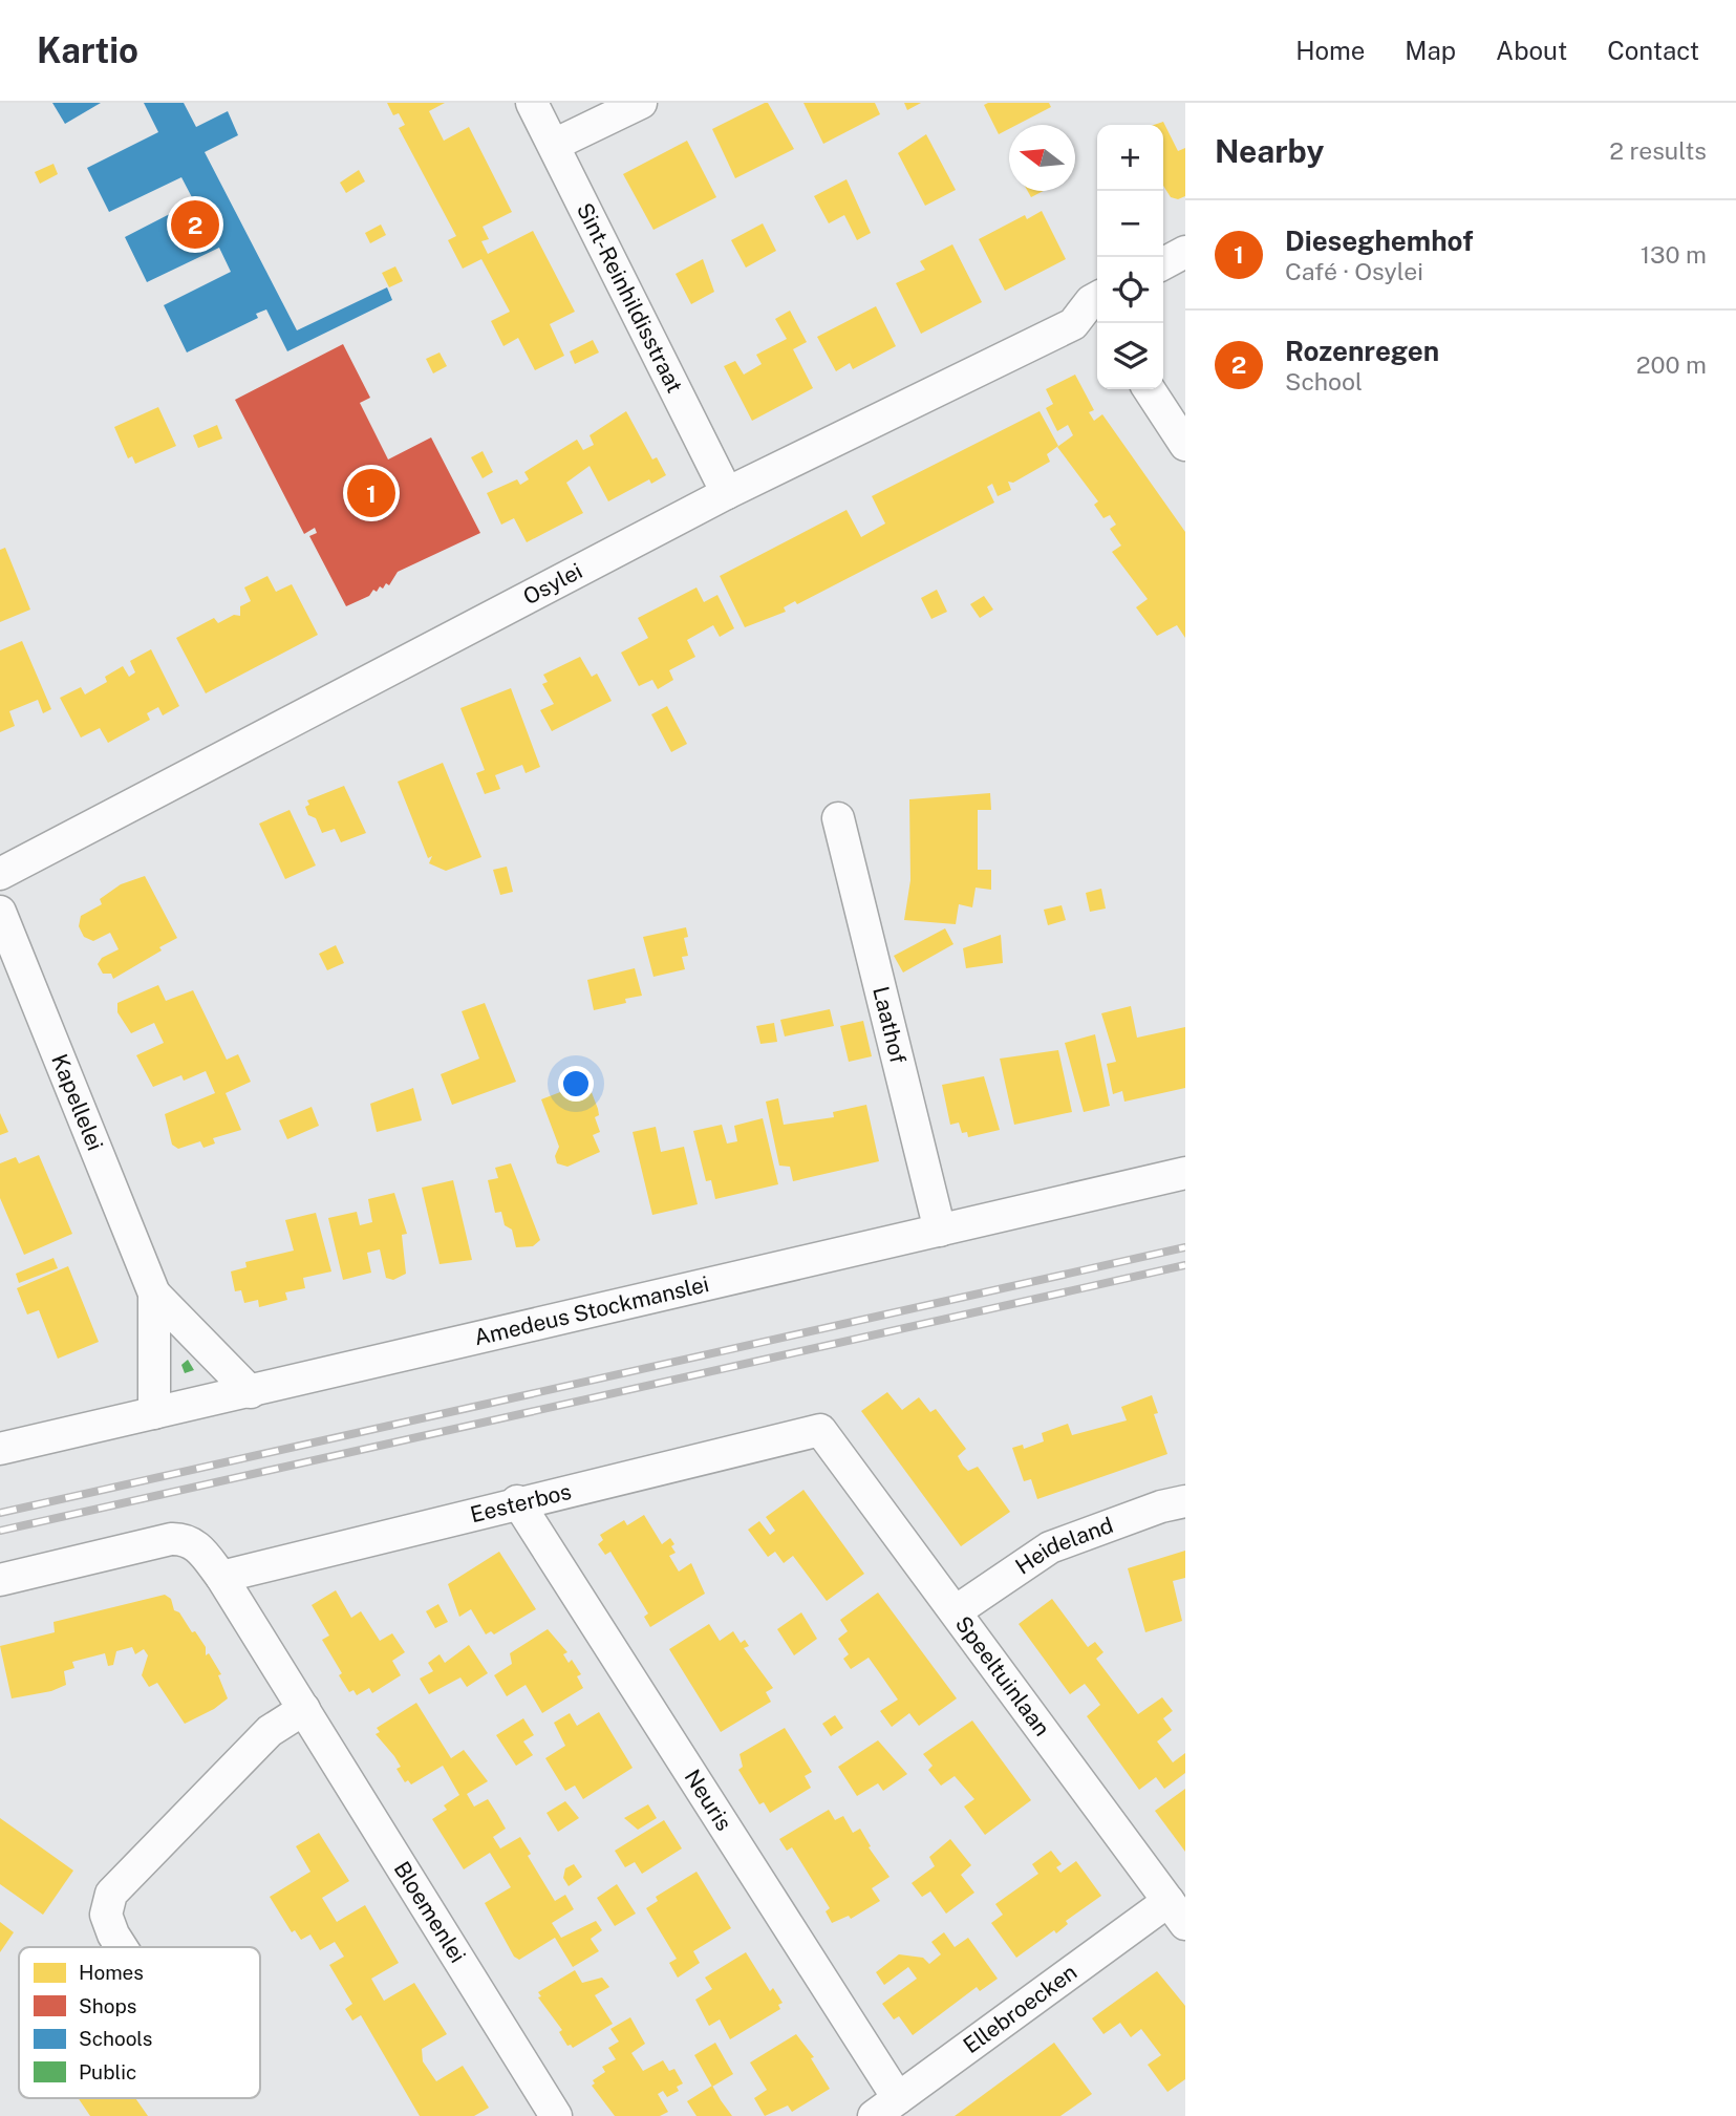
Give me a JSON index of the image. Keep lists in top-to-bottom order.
{
  "streets": {
    "street": [
      "Sint-Reinhildisstraat",
      "Osylei",
      "Laathof",
      "Kapellelei",
      "Amedeus Stockmanslei",
      "Eesterbos",
      "Heideland",
      "Speeltuinlaan",
      "Neuris",
      "Bloemenlei",
      "Ellebroecken"
    ]
  },
  "crossings": [
    ["Sint-Reinhildisstraat", "Osylei"],
    ["Laathof", "Amedeus Stockmanslei"],
    ["Kapellelei", "Amedeus Stockmanslei"],
    ["Eesterbos", "Speeltuinlaan"],
    ["Eesterbos", "Neuris"],
    ["Eesterbos", "Bloemenlei"],
    ["Heideland", "Speeltuinlaan"],
    ["Speeltuinlaan", "Ellebroecken"],
    ["Neuris", "Ellebroecken"]
  ],
  "legend": [
    "Homes",
    "Shops",
    "Schools",
    "Public"
  ],
  "north": "left",
  "page": {
    "header": "Kartio",
    "nav": [
      "Home",
      "Map",
      "About",
      "Contact"
    ],
    "heading": ["Nearby", "2 results"],
    "map_buttons": ["+", "−"],
    "pins": ["2", "1"],
    "list": [
      {
        "mark": "1",
        "name": "Dieseghemhof",
        "note": "Café · Osylei",
        "value": "130 m"
      },
      {
        "mark": "2",
        "name": "Rozenregen",
        "note": "School",
        "value": "200 m"
      }
    ]
  }
}
